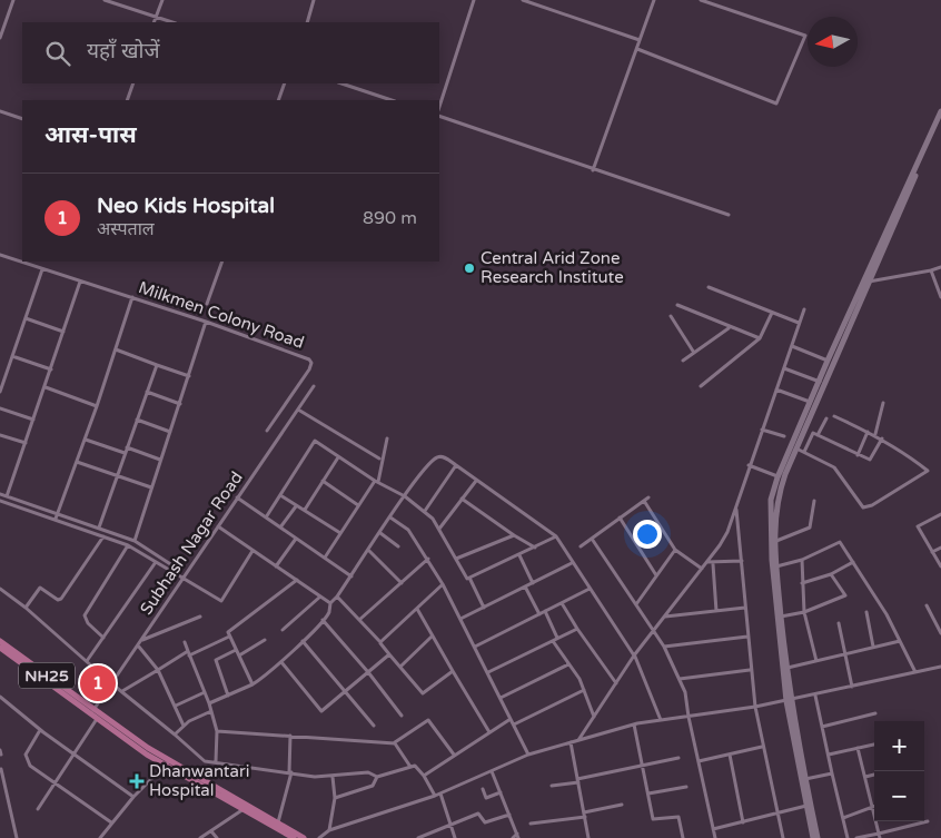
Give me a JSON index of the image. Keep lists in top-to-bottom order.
{
  "streets": {
    "main road": ["NH25"],
    "street": ["Milkmen Colony Road", "Subhash Nagar Road"]
  },
  "crossings": [
    ["Subhash Nagar Road", "NH25"]
  ],
  "places": {
    "other": ["Central Arid Zone Research Institute"],
    "health": ["Dhanwantari Hospital"]
  },
  "north": "left",
  "page": {
    "search": "यहाँ खोजें",
    "heading": "आस-पास",
    "list": [
      {
        "mark": "1",
        "name": "Neo Kids Hospital",
        "note": "अस्पताल",
        "value": "890 m"
      }
    ],
    "pins": "1",
    "map_buttons": ["+", "−"]
  }
}
